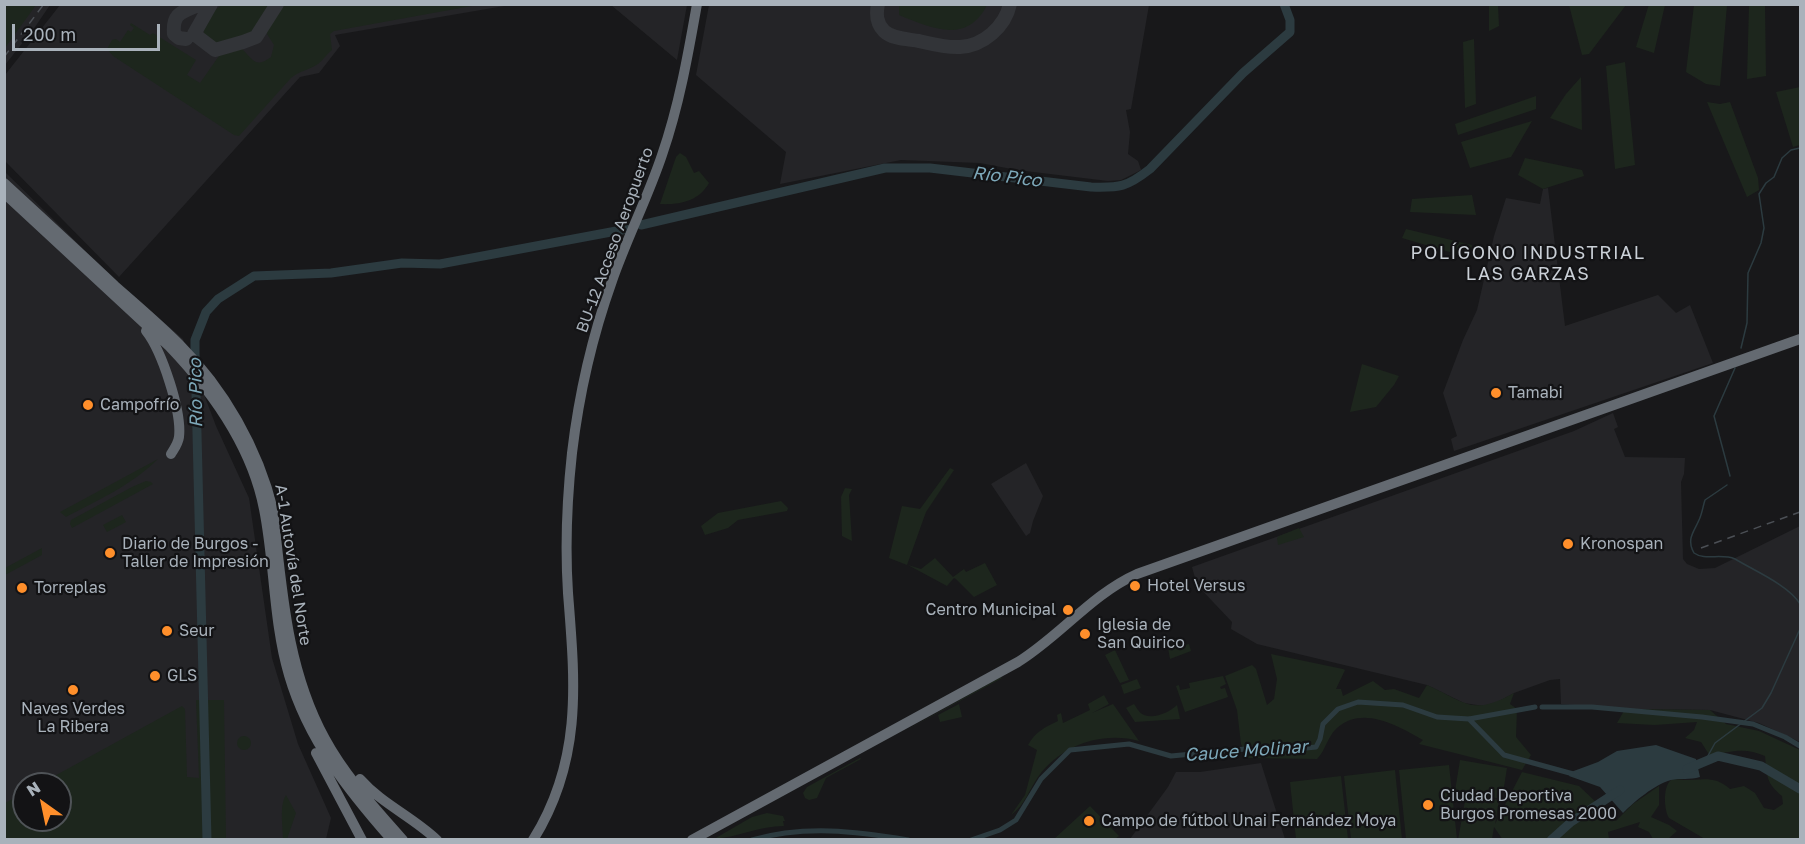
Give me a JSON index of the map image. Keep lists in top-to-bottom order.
{
  "streets": {
    "highway": ["BU-12 Acceso Aeropuerto", "A-1 Autovía del Norte"]
  },
  "districts": ["POLÍGONO INDUSTRIAL LAS GARZAS"],
  "water": ["Río Pico", "Cauce Molinar"],
  "places": [
    "Tamabi",
    "Campofrío",
    "Kronospan",
    "Diario de Burgos - Taller de Impresión",
    "Hotel Versus",
    "Torreplas",
    "Centro Municipal",
    "Seur",
    "Iglesia de San Quirico",
    "GLS",
    "Naves Verdes La Ribera",
    "Ciudad Deportiva Burgos Promesas 2000",
    "Campo de fútbol Unai Fernández Moya"
  ],
  "scale_bar": "200 m",
  "north": "top left"
}
